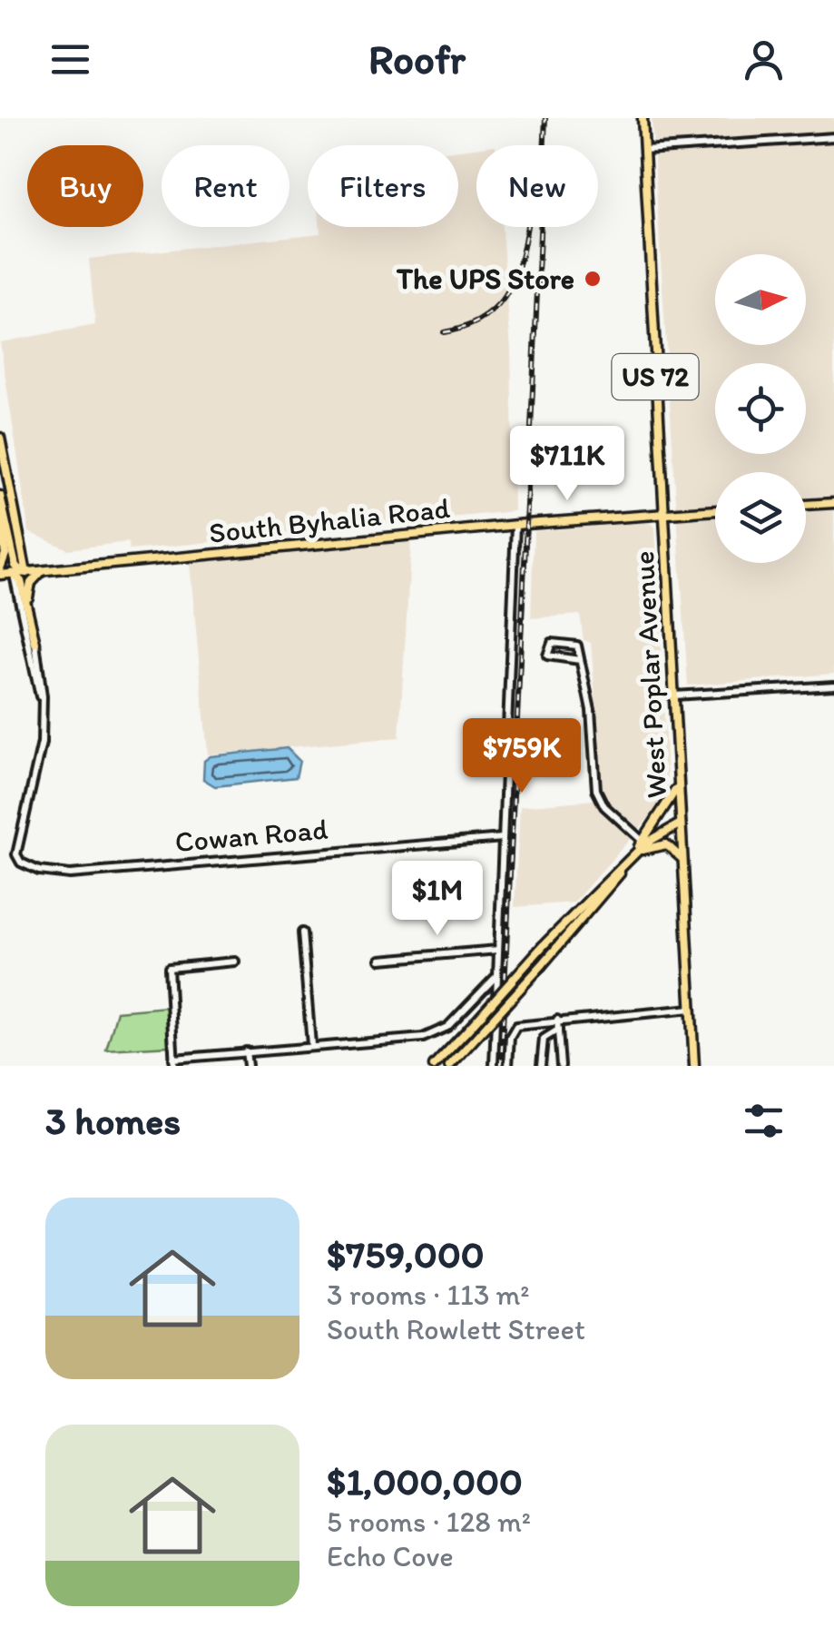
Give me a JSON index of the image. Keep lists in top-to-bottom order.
{
  "streets": {
    "main road": ["US 72", "South Byhalia Road", "West Poplar Avenue"],
    "street": ["Cowan Road"]
  },
  "crossings": [
    ["South Byhalia Road", "West Poplar Avenue"]
  ],
  "places": ["The UPS Store"],
  "north": "right",
  "page": {
    "header": "Roofr",
    "chip": [
      "Buy",
      "Rent",
      "Filters",
      "New"
    ],
    "price": ["$711K", "$759K", "$1M"],
    "heading": "3 homes",
    "list": [
      {
        "name": "$759,000",
        "note": "3 rooms · 113 m² · South Rowlett Street"
      },
      {
        "name": "$1,000,000",
        "note": "5 rooms · 128 m² · Echo Cove"
      }
    ]
  }
}
